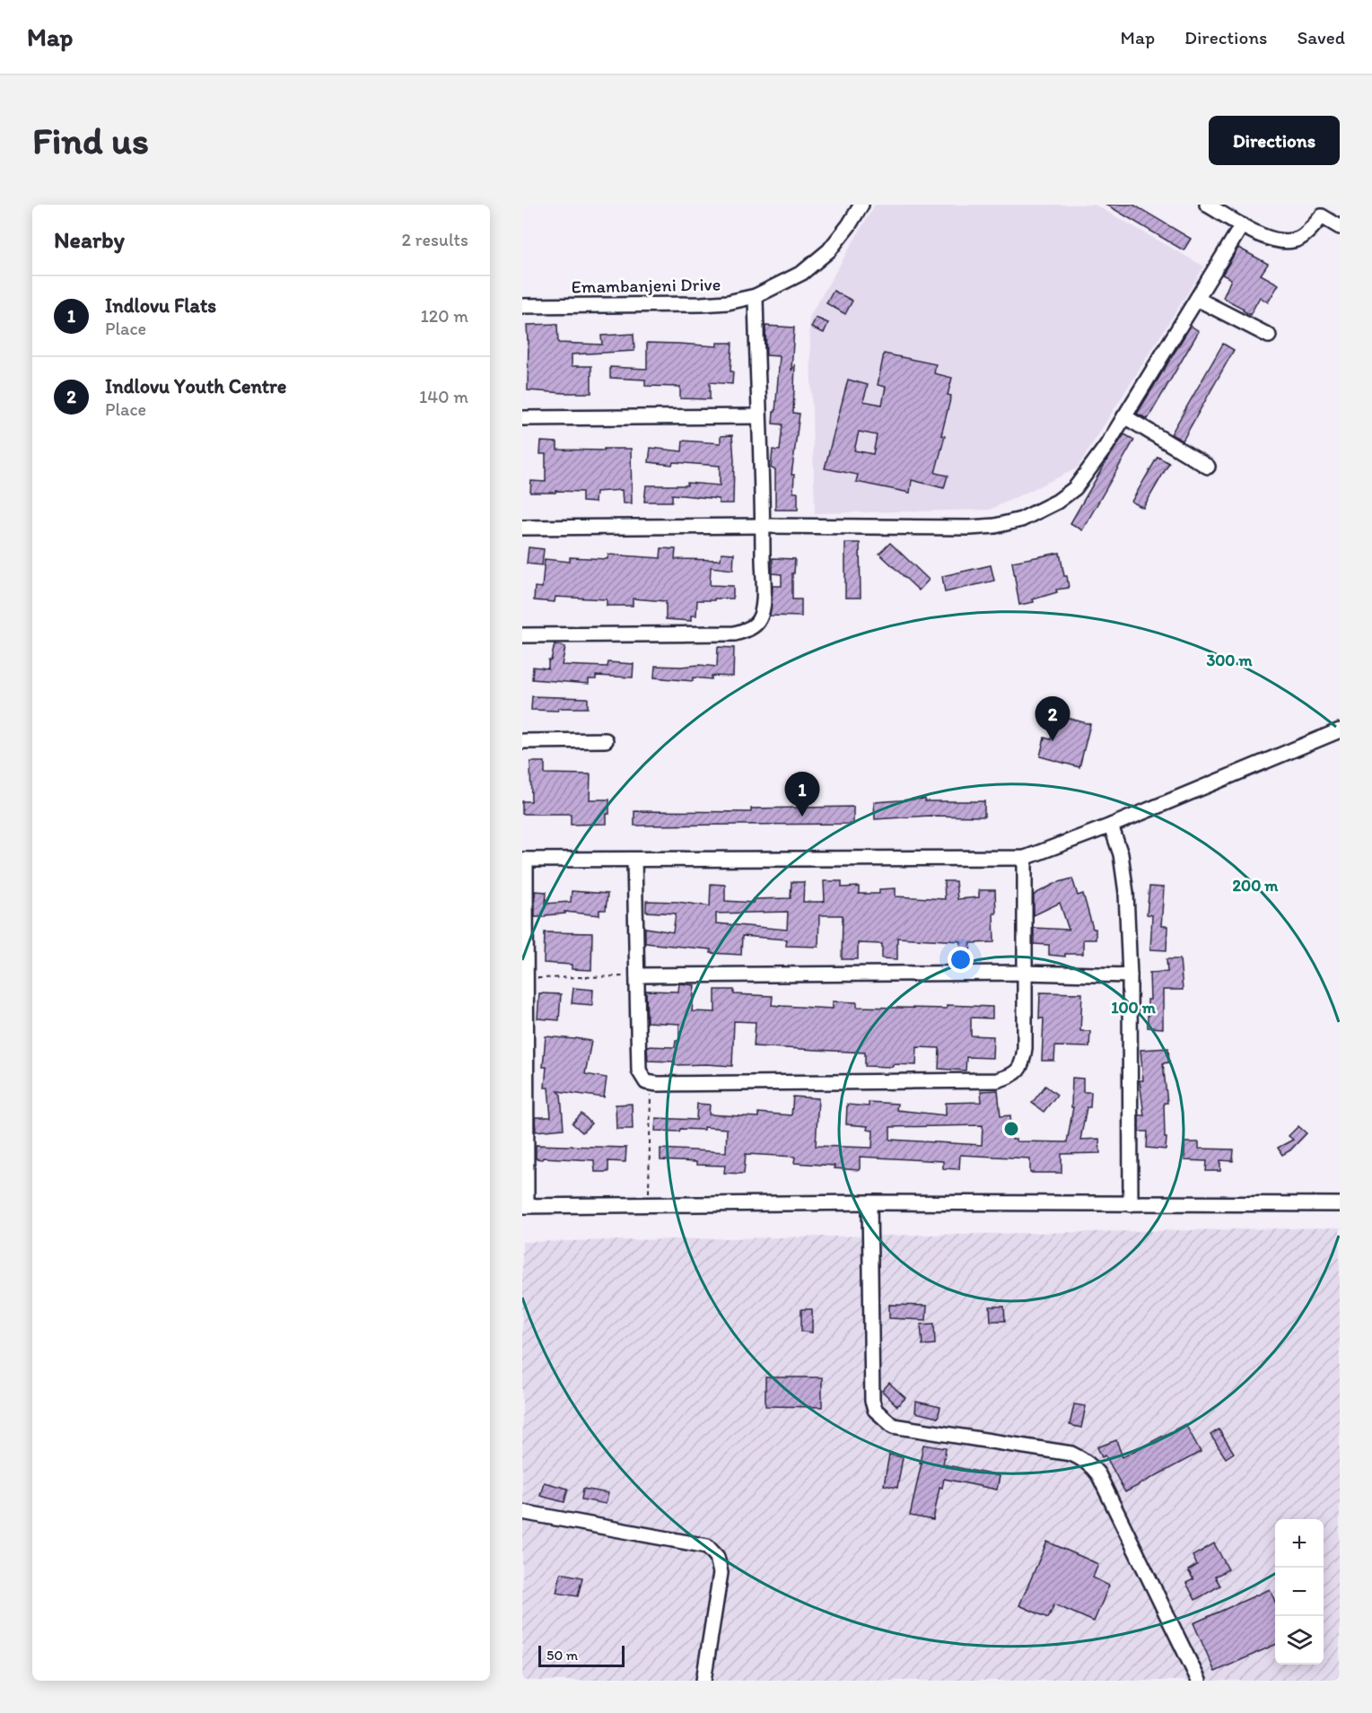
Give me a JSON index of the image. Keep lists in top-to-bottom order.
{
  "streets": {
    "street": ["Emambanjeni Drive"]
  },
  "scale_bar": "50 m",
  "page": {
    "header": "Map",
    "nav": ["Map", "Directions", "Saved"],
    "buttons": "Directions",
    "title": "Find us",
    "heading": ["Nearby", "2 results"],
    "list": [
      {
        "mark": "1",
        "name": "Indlovu Flats",
        "note": "Place",
        "value": "120 m"
      },
      {
        "mark": "2",
        "name": "Indlovu Youth Centre",
        "note": "Place",
        "value": "140 m"
      }
    ],
    "pins": ["2", "1"],
    "map_buttons": ["+", "−"],
    "scale": "50 m"
  },
  "rings": ["300 m", "200 m", "100 m"]
}
